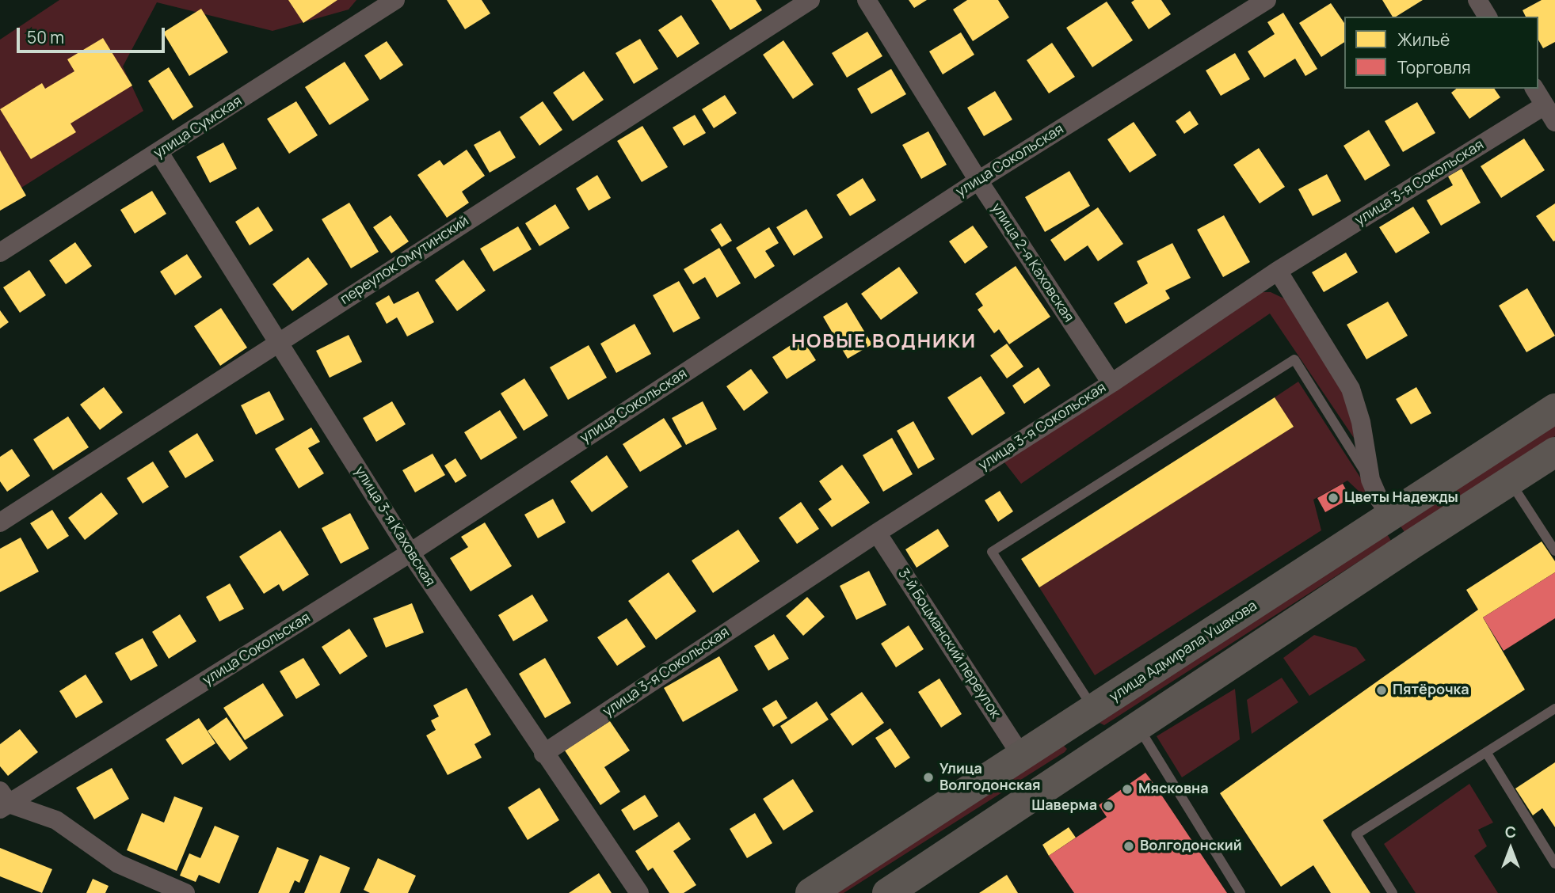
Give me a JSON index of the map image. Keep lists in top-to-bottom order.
{
  "streets": {
    "main road": ["улица Адмирала Ушакова"],
    "street": [
      "улица Сумская",
      "улица Сокольская",
      "улица 3-я Сокольская",
      "переулок Омутинский",
      "улица 2-я Каховская",
      "улица 3-я Каховская",
      "3-й Боцманский переулок"
    ]
  },
  "crossings": [
    ["улица Сумская", "улица 3-я Каховская"],
    ["улица Сокольская", "улица 2-я Каховская"],
    ["улица Сокольская", "улица 3-я Каховская"],
    ["улица 3-я Сокольская", "улица 2-я Каховская"],
    ["улица 3-я Сокольская", "улица 3-я Каховская"],
    ["улица 3-я Сокольская", "3-й Боцманский переулок"],
    ["переулок Омутинский", "улица 3-я Каховская"],
    ["3-й Боцманский переулок", "улица Адмирала Ушакова"]
  ],
  "districts": ["НОВЫЕ ВОДНИКИ"],
  "places": [
    "Цветы Надежды",
    "Пятёрочка",
    "Улица Волгодонская",
    "Мясковна",
    "Шаверма",
    "Волгодонский"
  ],
  "legend": ["Жильё", "Торговля"],
  "scale_bar": "50 m",
  "north": "top"
}
